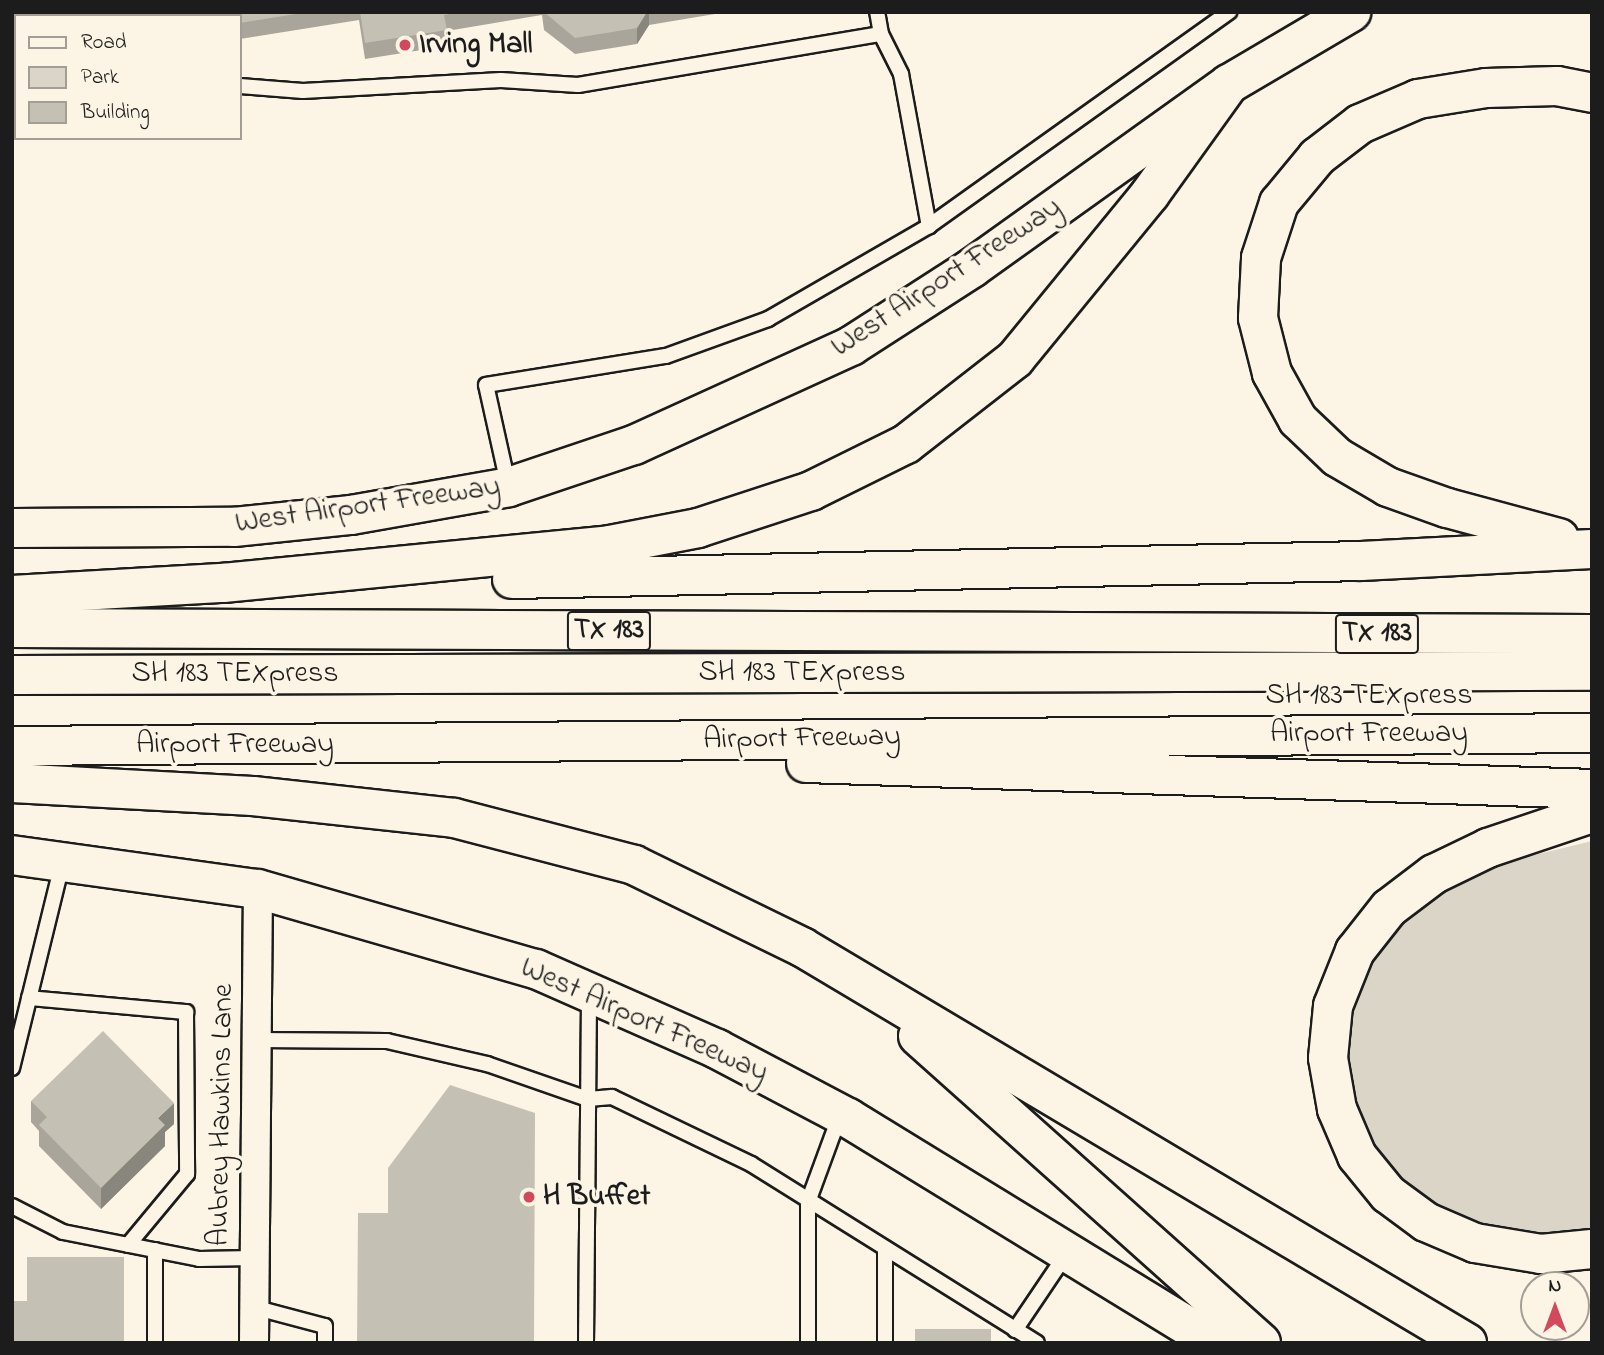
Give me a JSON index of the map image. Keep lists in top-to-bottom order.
{
  "streets": {
    "main road": [
      "West Airport Freeway",
      "TX 183",
      "SH 183 TEXpress",
      "Airport Freeway"
    ],
    "street": ["Aubrey Hawkins Lane"]
  },
  "crossings": [
    ["West Airport Freeway", "Aubrey Hawkins Lane"]
  ],
  "places": ["Irving Mall", "H Buffet"],
  "legend": ["Road", "Park", "Building"],
  "north": "top"
}
